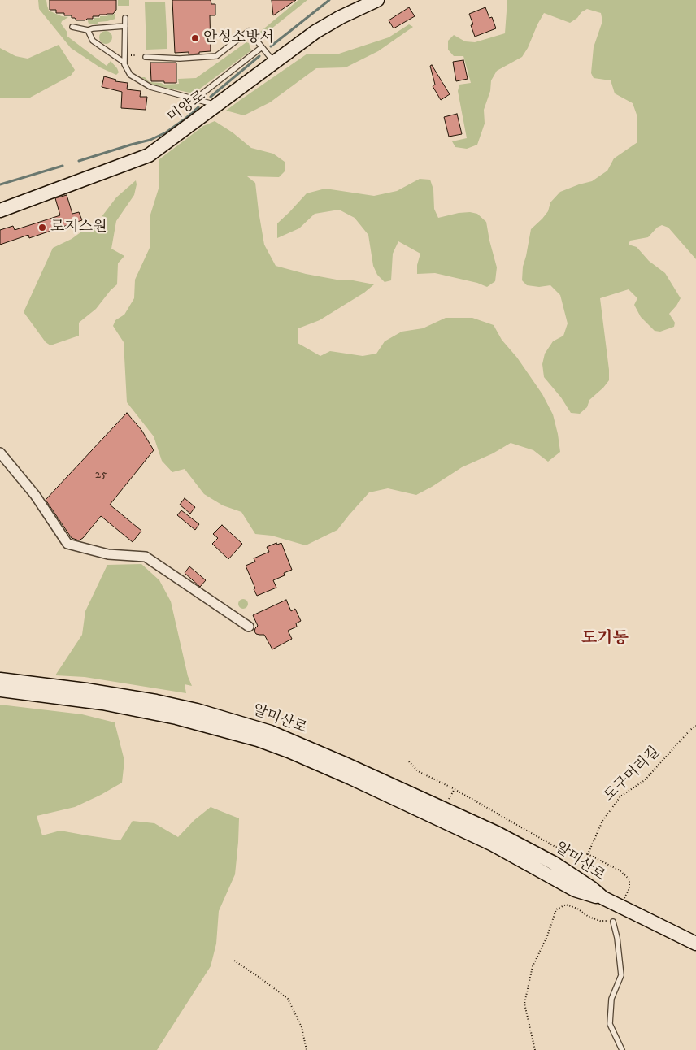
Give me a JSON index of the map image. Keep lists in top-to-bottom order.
{
  "streets": {
    "main road": ["미양로", "알미산로"],
    "path": ["도구머리길"]
  },
  "districts": ["도기동"],
  "places": ["안성소방서", "로지스원"],
  "house_numbers": ["25"]
}
